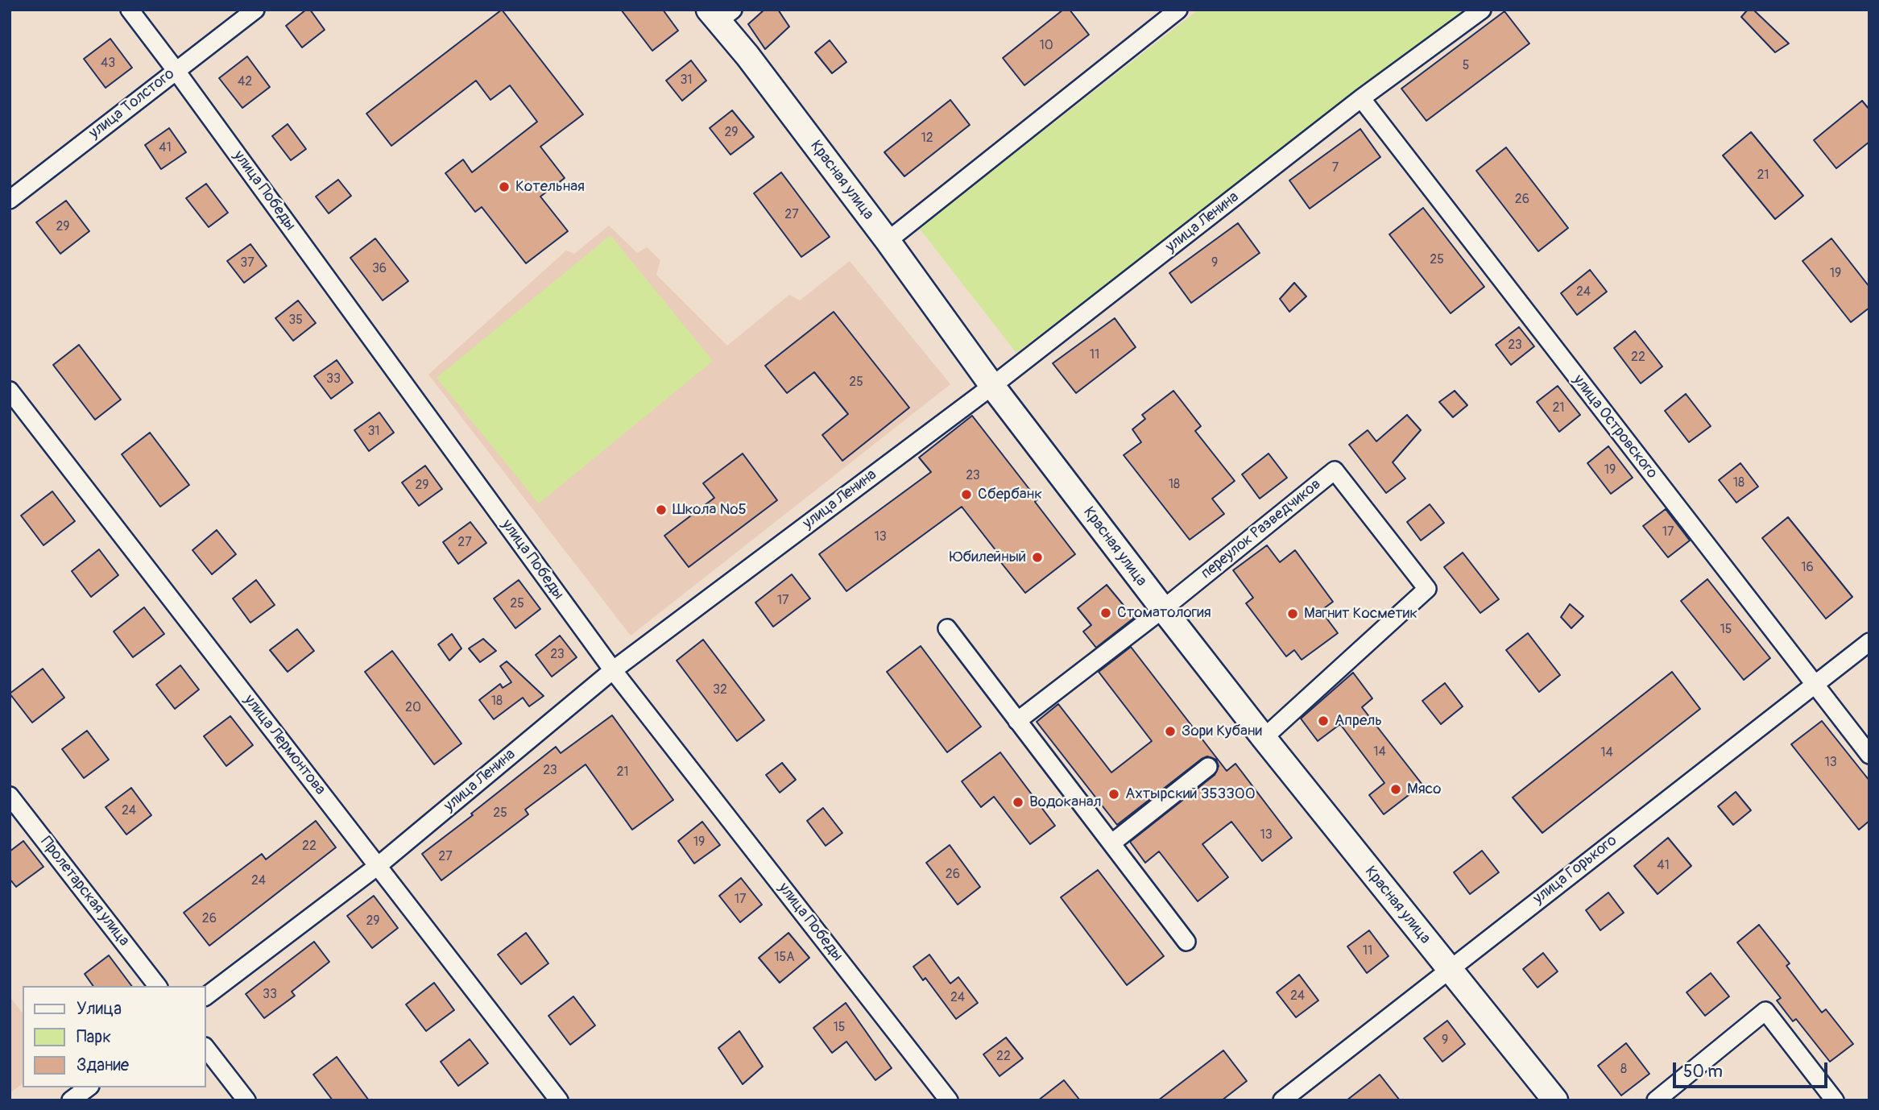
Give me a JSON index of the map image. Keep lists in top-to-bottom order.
{
  "streets": {
    "street": [
      "улица Толстого",
      "Красная улица",
      "улица Победы",
      "улица Ленина",
      "улица Островского",
      "переулок Разведчиков",
      "улица Лермонтова",
      "улица Горького",
      "Пролетарская улица"
    ]
  },
  "crossings": [
    ["улица Толстого", "улица Победы"],
    ["Красная улица", "улица Ленина"],
    ["Красная улица", "переулок Разведчиков"],
    ["Красная улица", "улица Горького"],
    ["улица Победы", "улица Ленина"],
    ["улица Ленина", "улица Островского"],
    ["улица Ленина", "улица Лермонтова"],
    ["улица Островского", "улица Горького"]
  ],
  "places": [
    "Котельная",
    "Сбербанк",
    "Школа №5",
    "Юбилейный",
    "Стоматология",
    "Магнит Косметик",
    "Апрель",
    "Зори Кубани",
    "Мясо",
    "Ахтырский 353300",
    "Водоканал"
  ],
  "house_numbers": [
    "10",
    "43",
    "5",
    "31",
    "42",
    "29",
    "12",
    "41",
    "7",
    "21",
    "26",
    "27",
    "29",
    "25",
    "37",
    "9",
    "36",
    "19",
    "24",
    "35",
    "23",
    "11",
    "22",
    "33",
    "25",
    "21",
    "31",
    "19",
    "23",
    "18",
    "18",
    "29",
    "17",
    "13",
    "27",
    "16",
    "17",
    "25",
    "15",
    "23",
    "32",
    "18",
    "20",
    "14",
    "14",
    "13",
    "23",
    "21",
    "24",
    "25",
    "13",
    "19",
    "22",
    "27",
    "41",
    "26",
    "24",
    "17",
    "26",
    "29",
    "11",
    "15А",
    "33",
    "24",
    "24",
    "15",
    "9",
    "22",
    "8"
  ],
  "legend": ["Улица", "Парк", "Здание"],
  "scale_bar": "50 m"
}
